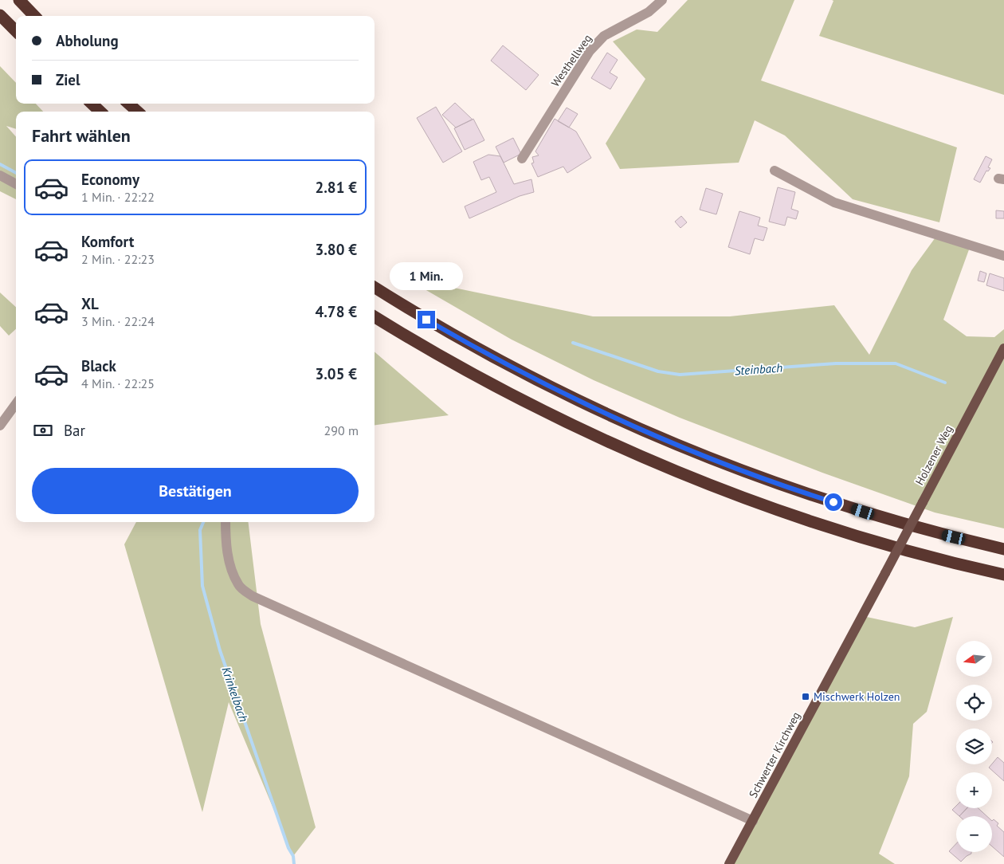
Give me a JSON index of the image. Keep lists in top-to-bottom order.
{
  "streets": {
    "main road": ["Holzener Weg", "Schwerter Kirchweg"],
    "street": ["Westhellweg"]
  },
  "crossings": [
    ["Holzener Weg", "Schwerter Kirchweg"]
  ],
  "water": ["Steinbach", "Krinkelbach"],
  "places": {
    "transit": ["Mischwerk Holzen"]
  },
  "north": "left",
  "page": {
    "banner": ["Abholung", "Ziel"],
    "heading": "Fahrt wählen",
    "list": [
      {
        "name": "Economy",
        "note": "1 Min. · 22:22",
        "value": "2.81 €"
      },
      {
        "name": "Komfort",
        "note": "2 Min. · 22:23",
        "value": "3.80 €"
      },
      {
        "name": "XL",
        "note": "3 Min. · 22:24",
        "value": "4.78 €"
      },
      {
        "name": "Black",
        "note": "4 Min. · 22:25",
        "value": "3.05 €"
      }
    ],
    "bubble": "1 Min.",
    "pay": ["Bar", "290 m"],
    "buttons": "Bestätigen",
    "map_buttons": ["+", "−"]
  }
}
